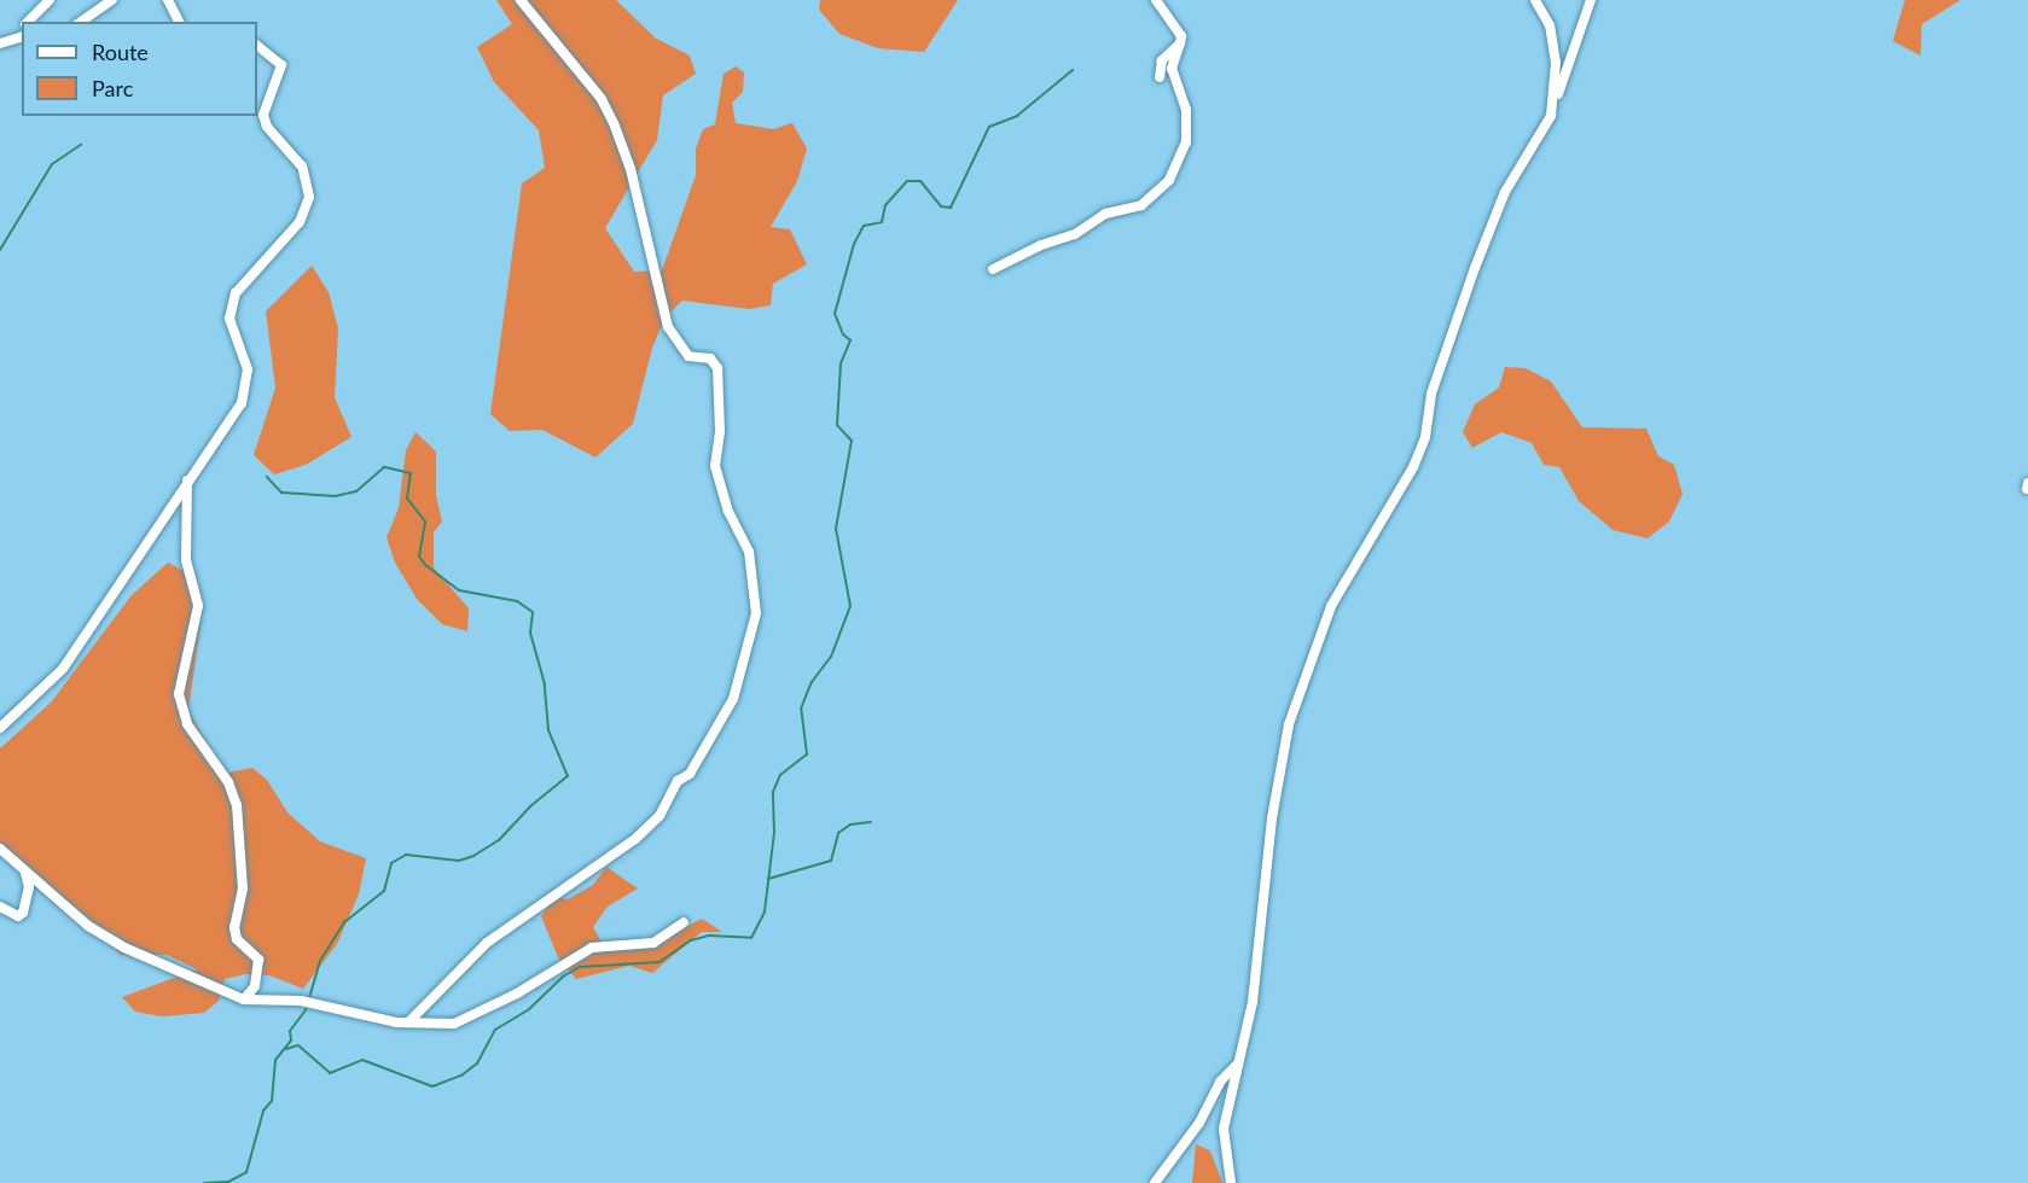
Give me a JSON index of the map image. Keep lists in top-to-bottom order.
{
  "legend": ["Route", "Parc"]
}
